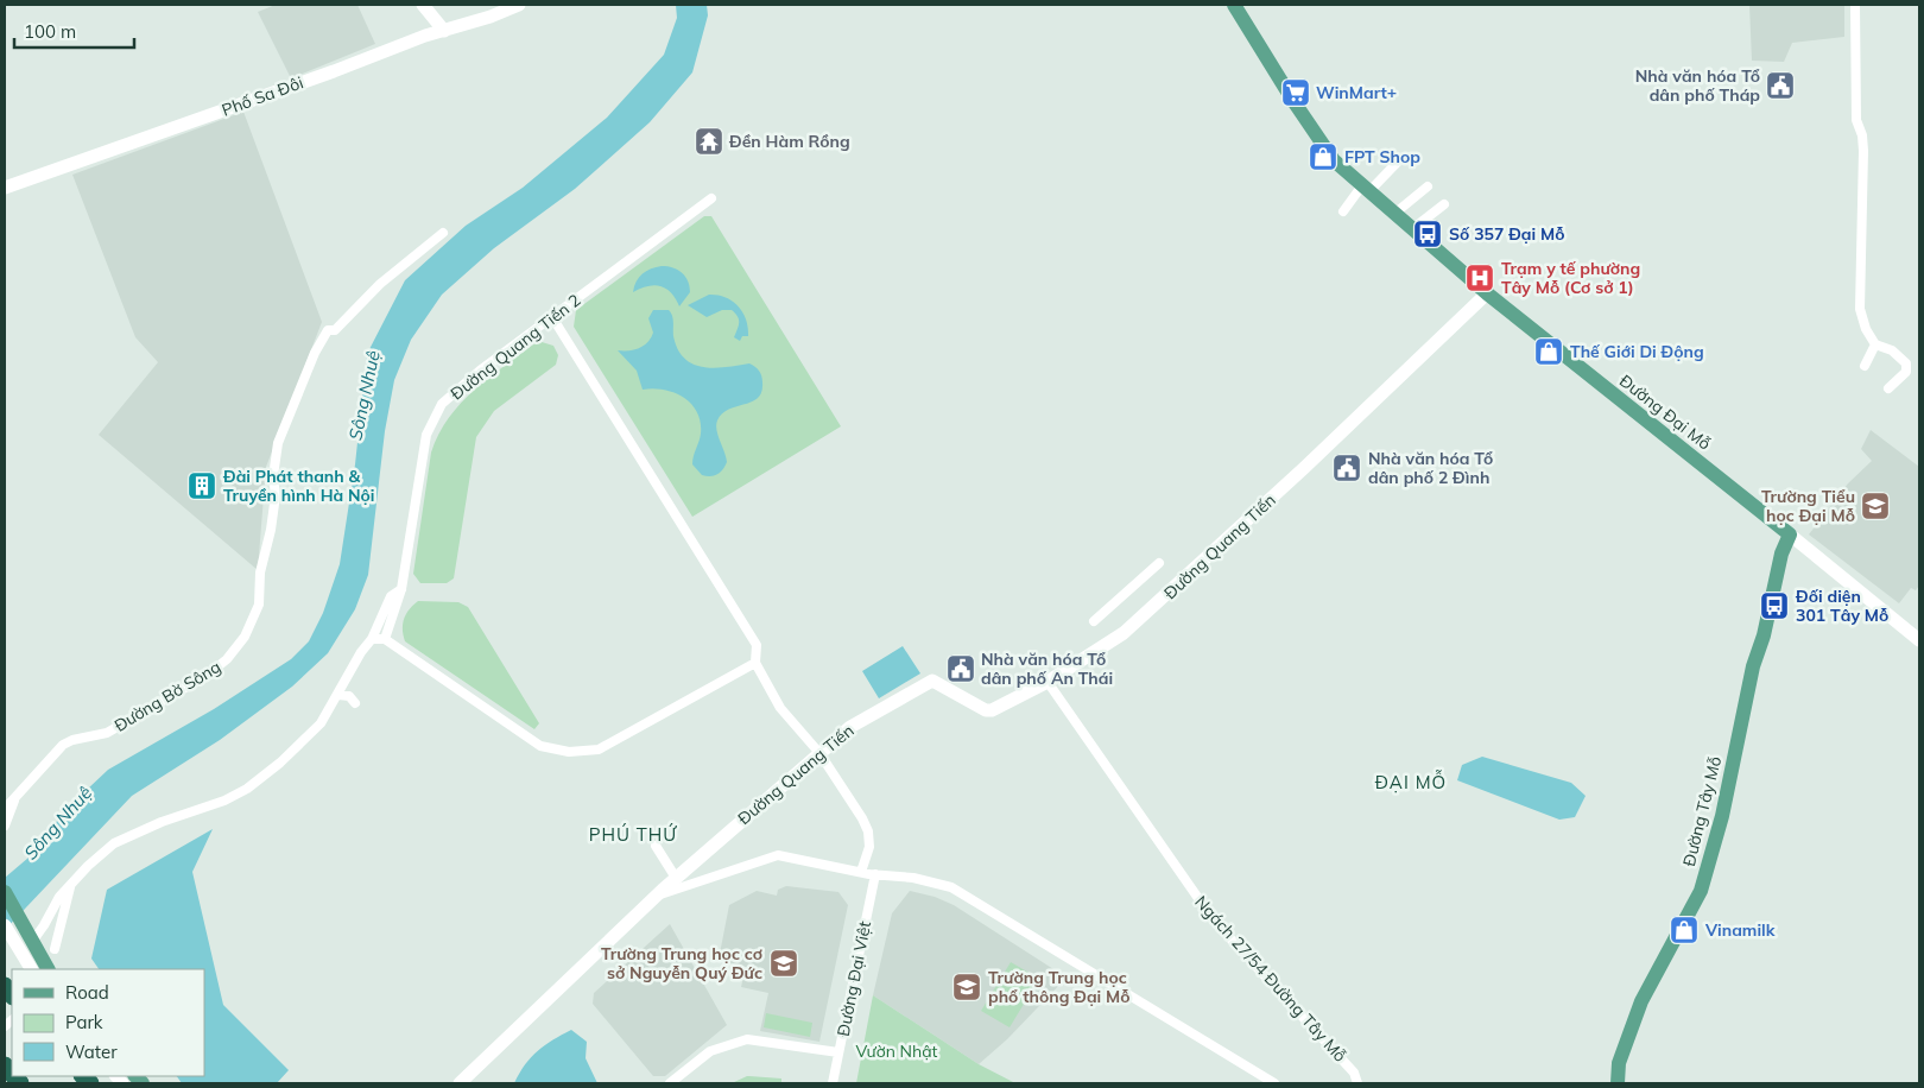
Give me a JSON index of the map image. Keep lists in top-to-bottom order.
{
  "streets": {
    "main road": ["Đường Đại Mỗ", "Đường Tây Mỗ"],
    "street": [
      "Phố Sa Đôi",
      "Đường Quang Tiến 2",
      "Đường Quang Tiến",
      "Đường Bờ Sông",
      "Đường Đại Việt",
      "Ngách 27/54 Đường Tây Mỗ"
    ]
  },
  "crossings": [
    ["Đường Đại Mỗ", "Đường Quang Tiến"],
    ["Đường Đại Mỗ", "Đường Tây Mỗ"],
    ["Đường Quang Tiến", "Ngách 27/54 Đường Tây Mỗ"]
  ],
  "districts": ["ĐẠI MỖ", "PHÚ THỨ"],
  "water": ["Sông Nhuệ"],
  "parks": ["Vườn Nhật"],
  "places": {
    "public building": ["Nhà văn hóa Tổ dân phố Tháp", "Nhà văn hóa Tổ dân phố 2 Đình", "Nhà văn hóa Tổ dân phố An Thái"],
    "supermarket": ["WinMart+"],
    "temple": ["Đền Hàm Rồng"],
    "shop": ["FPT Shop", "Thế Giới Di Động", "Vinamilk"],
    "bus stop": ["Số 357 Đại Mỗ", "Đối diện 301 Tây Mỗ"],
    "hospital": ["Trạm y tế phường Tây Mỗ (Cơ sở 1)"],
    "building": ["Đài Phát thanh & Truyền hình Hà Nội"],
    "school or university": ["Trường Tiểu học Đại Mỗ", "Trường Trung học cơ sở Nguyễn Quý Đức", "Trường Trung học phổ thông Đại Mỗ"]
  },
  "legend": ["Road", "Park", "Water"],
  "scale_bar": "100 m"
}
